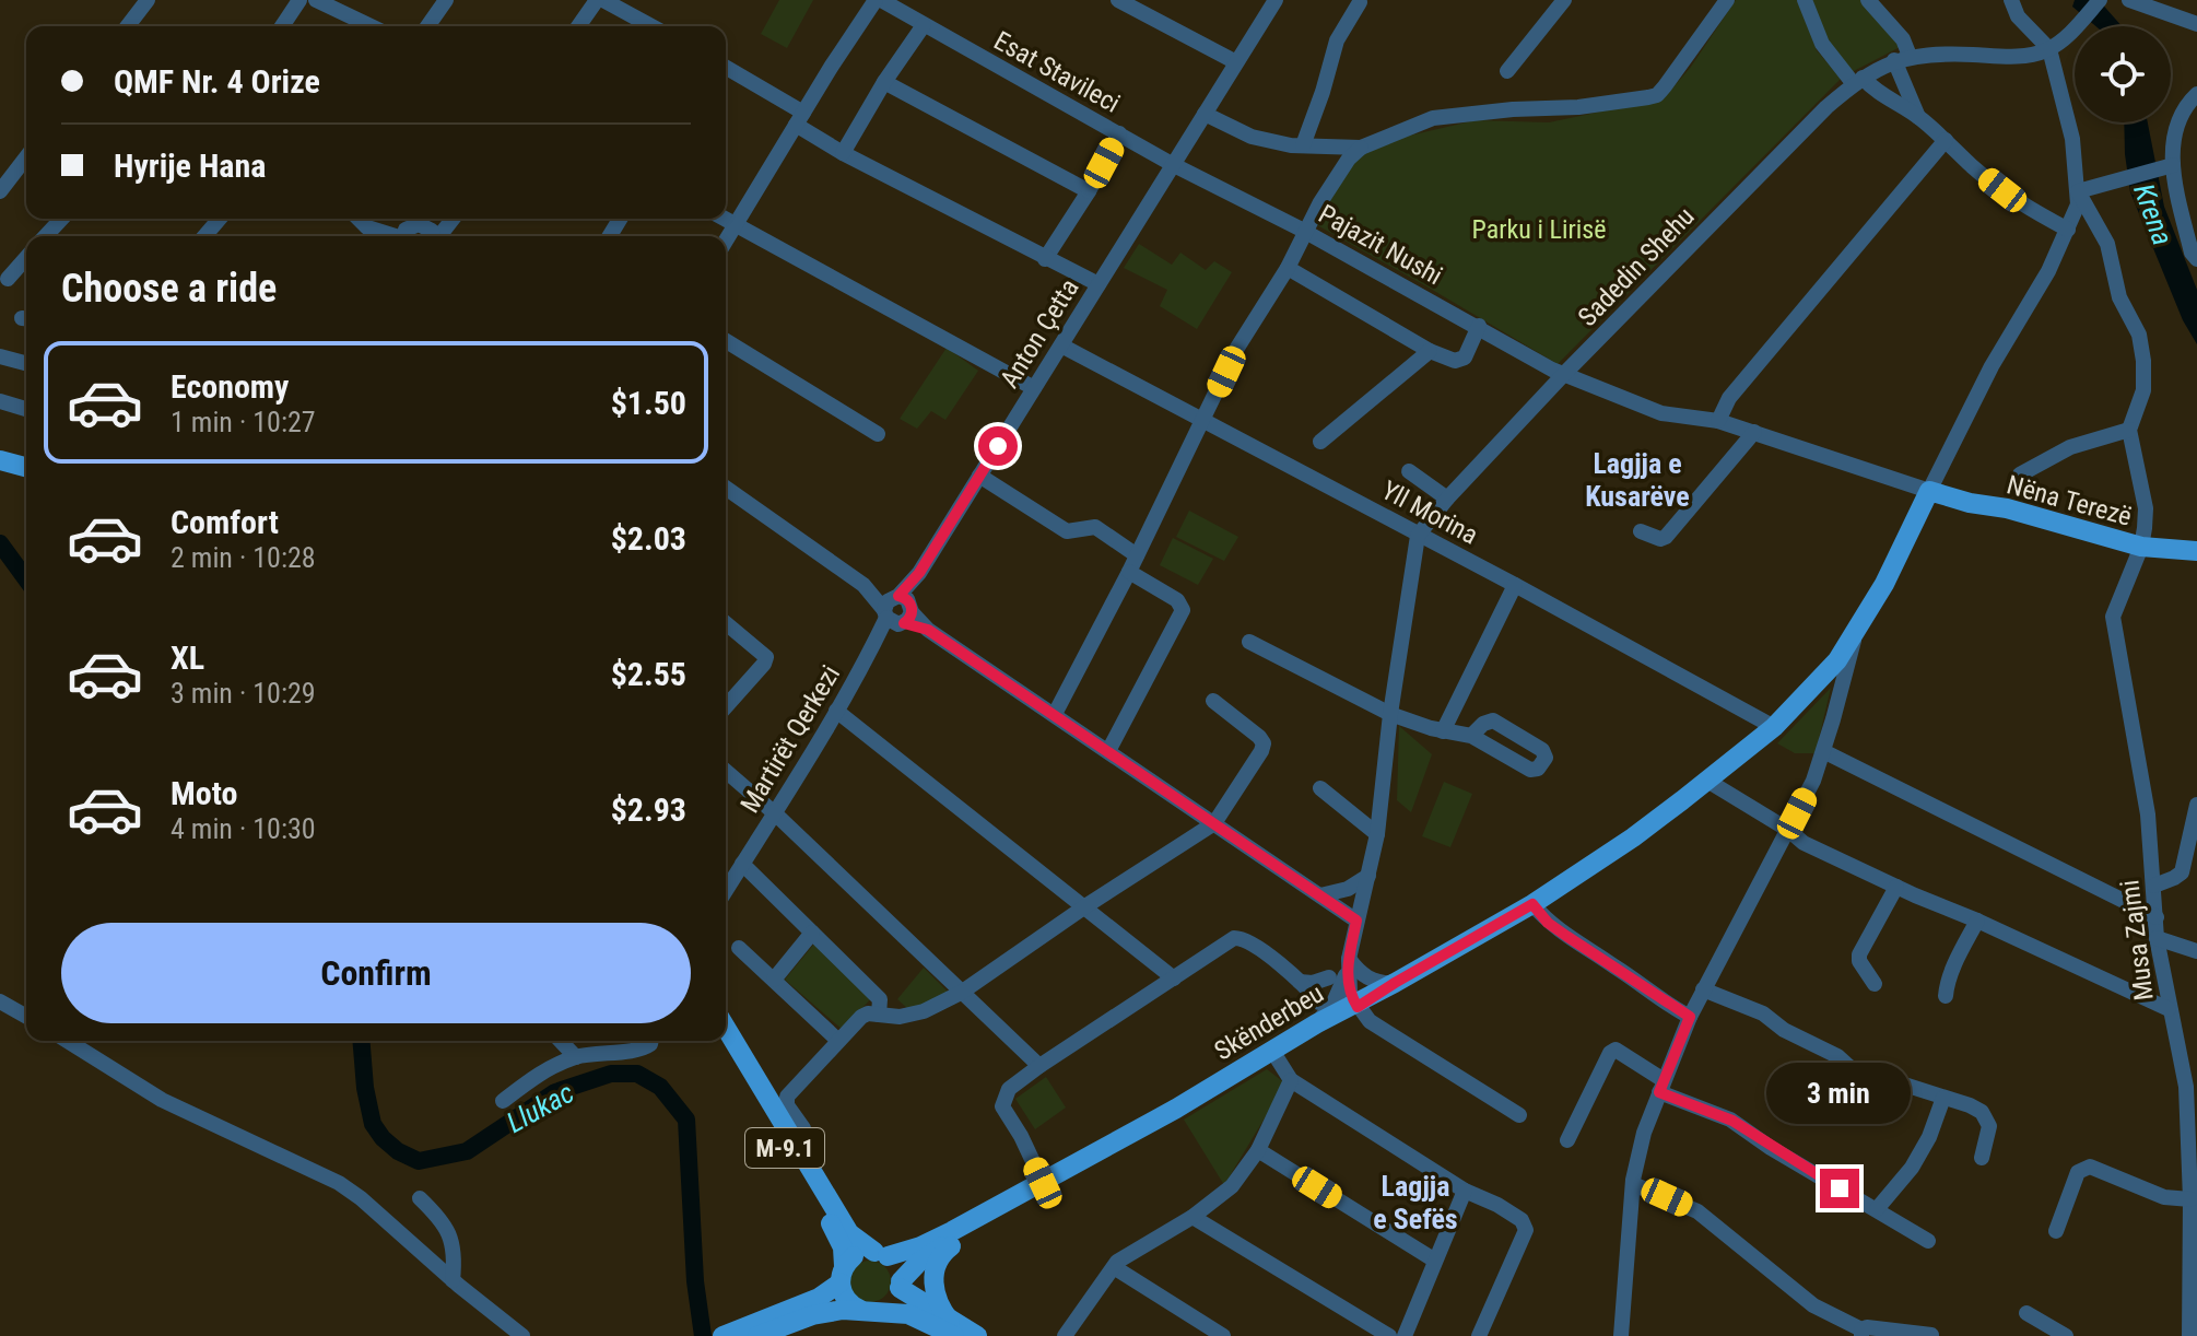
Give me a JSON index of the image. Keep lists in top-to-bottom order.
{
  "streets": {
    "main road": ["Nëna Terezë", "Skënderbeu", "M-9.1"],
    "street": [
      "Esat Stavileci",
      "Pajazit Nushi",
      "Sadedin Shehu",
      "Anton Çetta",
      "Yll Morina",
      "Martirët Qerkezi",
      "Musa Zajmi"
    ]
  },
  "crossings": [
    ["Esat Stavileci", "Pajazit Nushi"],
    ["Esat Stavileci", "Anton Çetta"],
    ["Pajazit Nushi", "Sadedin Shehu"],
    ["Pajazit Nushi", "Anton Çetta"],
    ["Pajazit Nushi", "Nëna Terezë"],
    ["Pajazit Nushi", "Skënderbeu"],
    ["Sadedin Shehu", "Yll Morina"],
    ["Anton Çetta", "Yll Morina"],
    ["Anton Çetta", "Martirët Qerkezi"],
    ["Nëna Terezë", "Musa Zajmi"],
    ["Nëna Terezë", "Skënderbeu"],
    ["Yll Morina", "Skënderbeu"],
    ["Skënderbeu", "M-9.1"]
  ],
  "districts": ["Lagjja e Kusarëve", "Lagjja e Sefës"],
  "water": ["Krena", "Llukac"],
  "parks": ["Parku i Lirisë"],
  "page": {
    "banner": ["QMF Nr. 4 Orize", "Hyrije Hana"],
    "heading": "Choose a ride",
    "list": [
      {
        "name": "Economy",
        "note": "1 min · 10:27",
        "value": "$1.50"
      },
      {
        "name": "Comfort",
        "note": "2 min · 10:28",
        "value": "$2.03"
      },
      {
        "name": "XL",
        "note": "3 min · 10:29",
        "value": "$2.55"
      },
      {
        "name": "Moto",
        "note": "4 min · 10:30",
        "value": "$2.93"
      }
    ],
    "buttons": "Confirm",
    "bubble": "3 min"
  }
}
